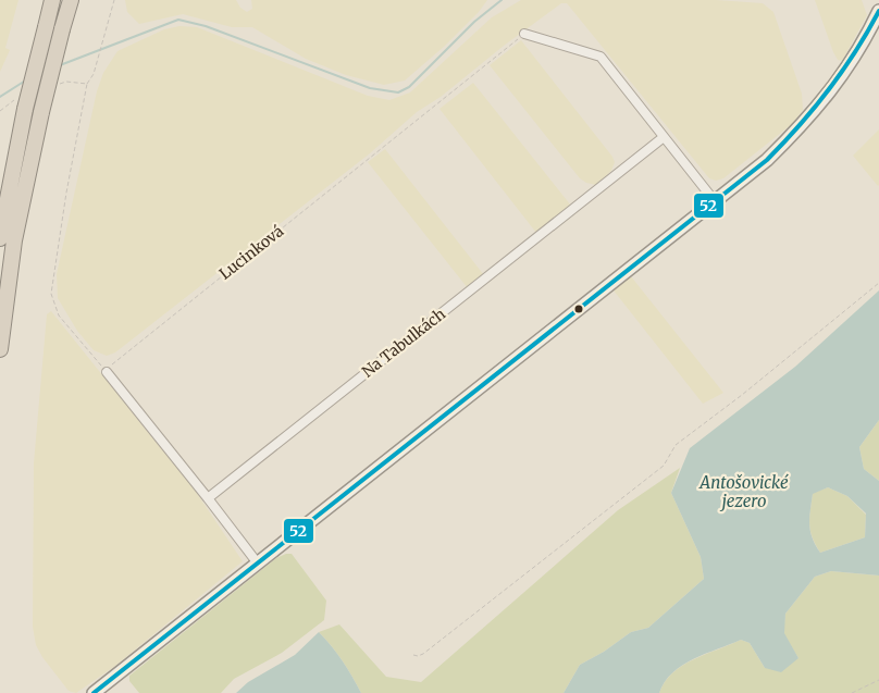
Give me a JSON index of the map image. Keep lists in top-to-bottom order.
{
  "streets": {
    "street": ["Na Tabulkách"],
    "path": ["Lucinková"]
  },
  "water": ["Antošovické jezero"],
  "lines": ["transit line 52"]
}
